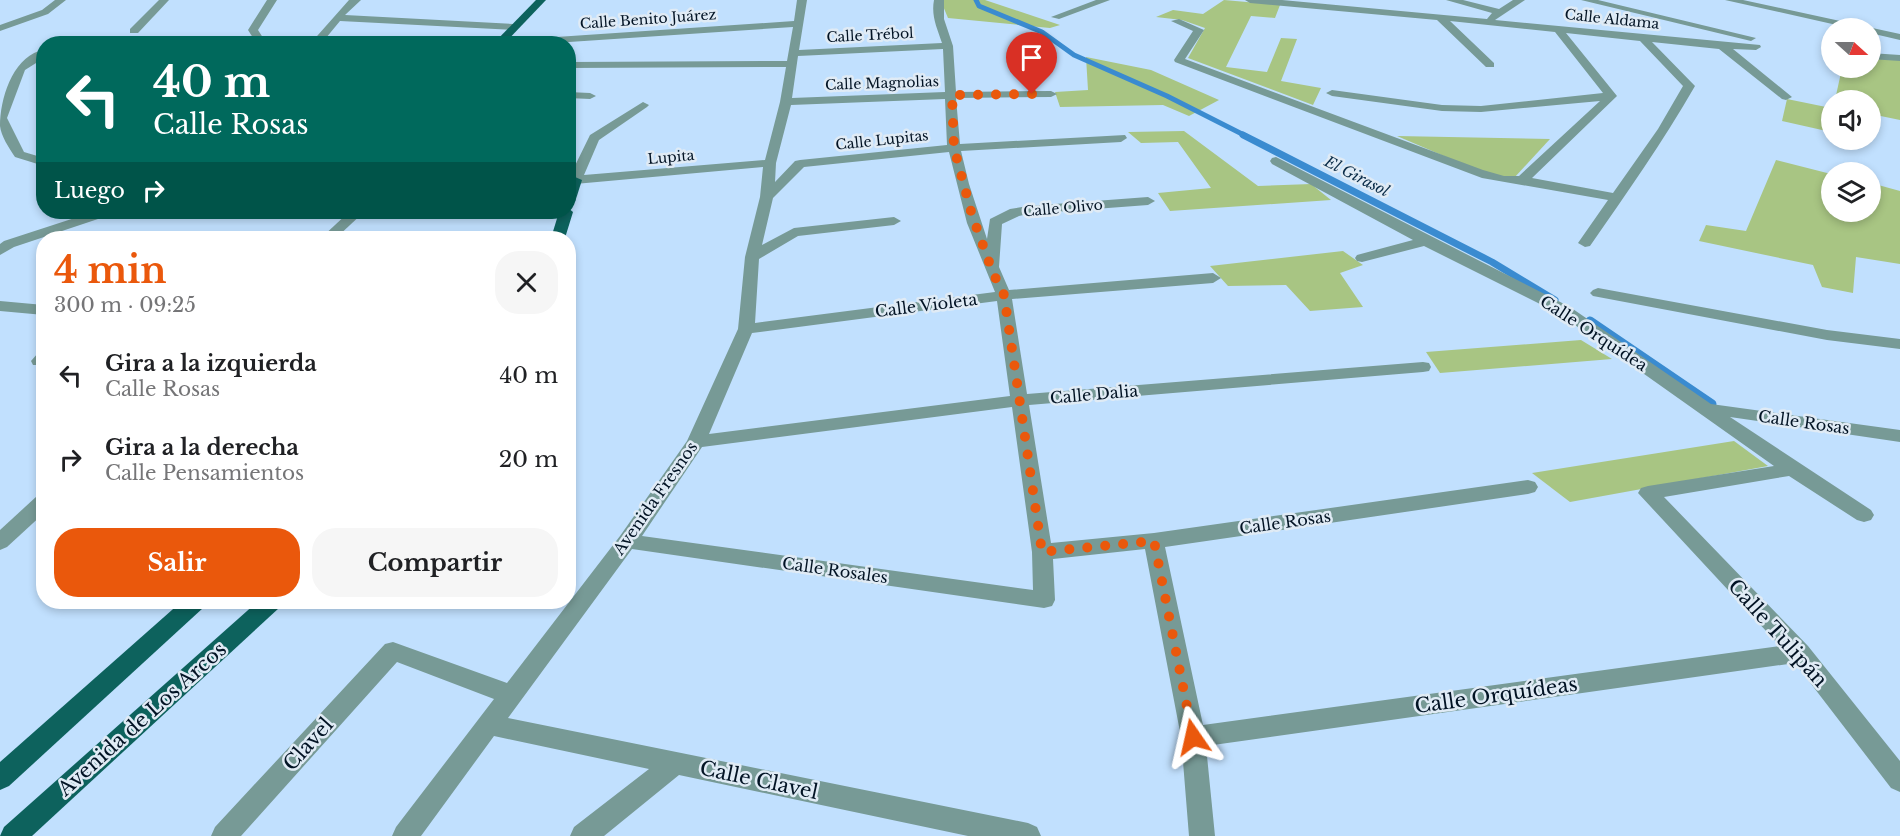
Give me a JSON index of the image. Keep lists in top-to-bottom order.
{
  "streets": {
    "main road": ["Avenida de Los Arcos"],
    "street": [
      "Calle Benito Juárez",
      "Calle Aldama",
      "Calle Trébol",
      "Calle Magnolias",
      "Calle Lupitas",
      "Lupita",
      "Calle Olivo",
      "Calle Violeta",
      "Calle Orquídea",
      "Calle Dalia",
      "Calle Rosas",
      "Avenida Fresnos",
      "Calle Rosales",
      "Calle Tulipán",
      "Calle Orquídeas",
      "Clavel",
      "Calle Clavel"
    ]
  },
  "crossings": [
    ["Calle Benito Juárez", "Avenida Fresnos"],
    ["Calle Trébol", "Avenida Fresnos"],
    ["Calle Magnolias", "Avenida Fresnos"],
    ["Calle Lupitas", "Avenida Fresnos"],
    ["Lupita", "Avenida Fresnos"],
    ["Calle Violeta", "Avenida Fresnos"],
    ["Calle Orquídea", "Calle Rosas"],
    ["Calle Orquídea", "Calle Tulipán"],
    ["Calle Dalia", "Avenida Fresnos"],
    ["Calle Rosas", "Calle Rosales"],
    ["Avenida Fresnos", "Calle Rosales"],
    ["Avenida Fresnos", "Clavel"],
    ["Avenida Fresnos", "Calle Clavel"],
    ["Calle Tulipán", "Calle Orquídeas"]
  ],
  "water": ["El Girasol"],
  "north": "right",
  "page": {
    "turn": ["40 m", "Calle Rosas"],
    "then": "Luego",
    "heading": ["4 min", "300 m · 09:25"],
    "list": [
      {
        "name": "Gira a la izquierda",
        "note": "Calle Rosas",
        "value": "40 m"
      },
      {
        "name": "Gira a la derecha",
        "note": "Calle Pensamientos",
        "value": "20 m"
      }
    ],
    "buttons": ["Salir", "Compartir"]
  }
}
